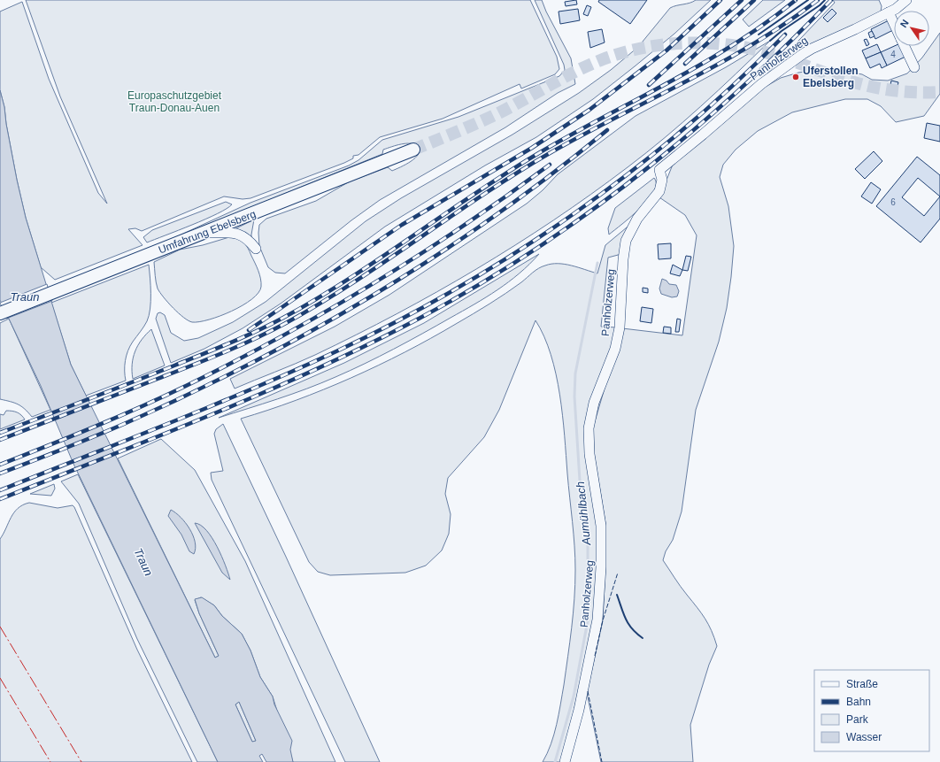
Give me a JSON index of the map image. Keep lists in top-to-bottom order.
{
  "streets": {
    "main road": ["Umfahrung Ebelsberg"],
    "street": ["Panholzerweg"]
  },
  "water": ["Traun", "Aumühlbach"],
  "parks": ["Europaschutzgebiet Traun-Donau-Auen"],
  "places": ["Uferstollen Ebelsberg"],
  "house_numbers": ["4", "6"],
  "legend": [
    "Straße",
    "Bahn",
    "Park",
    "Wasser"
  ],
  "north": "top left"
}
